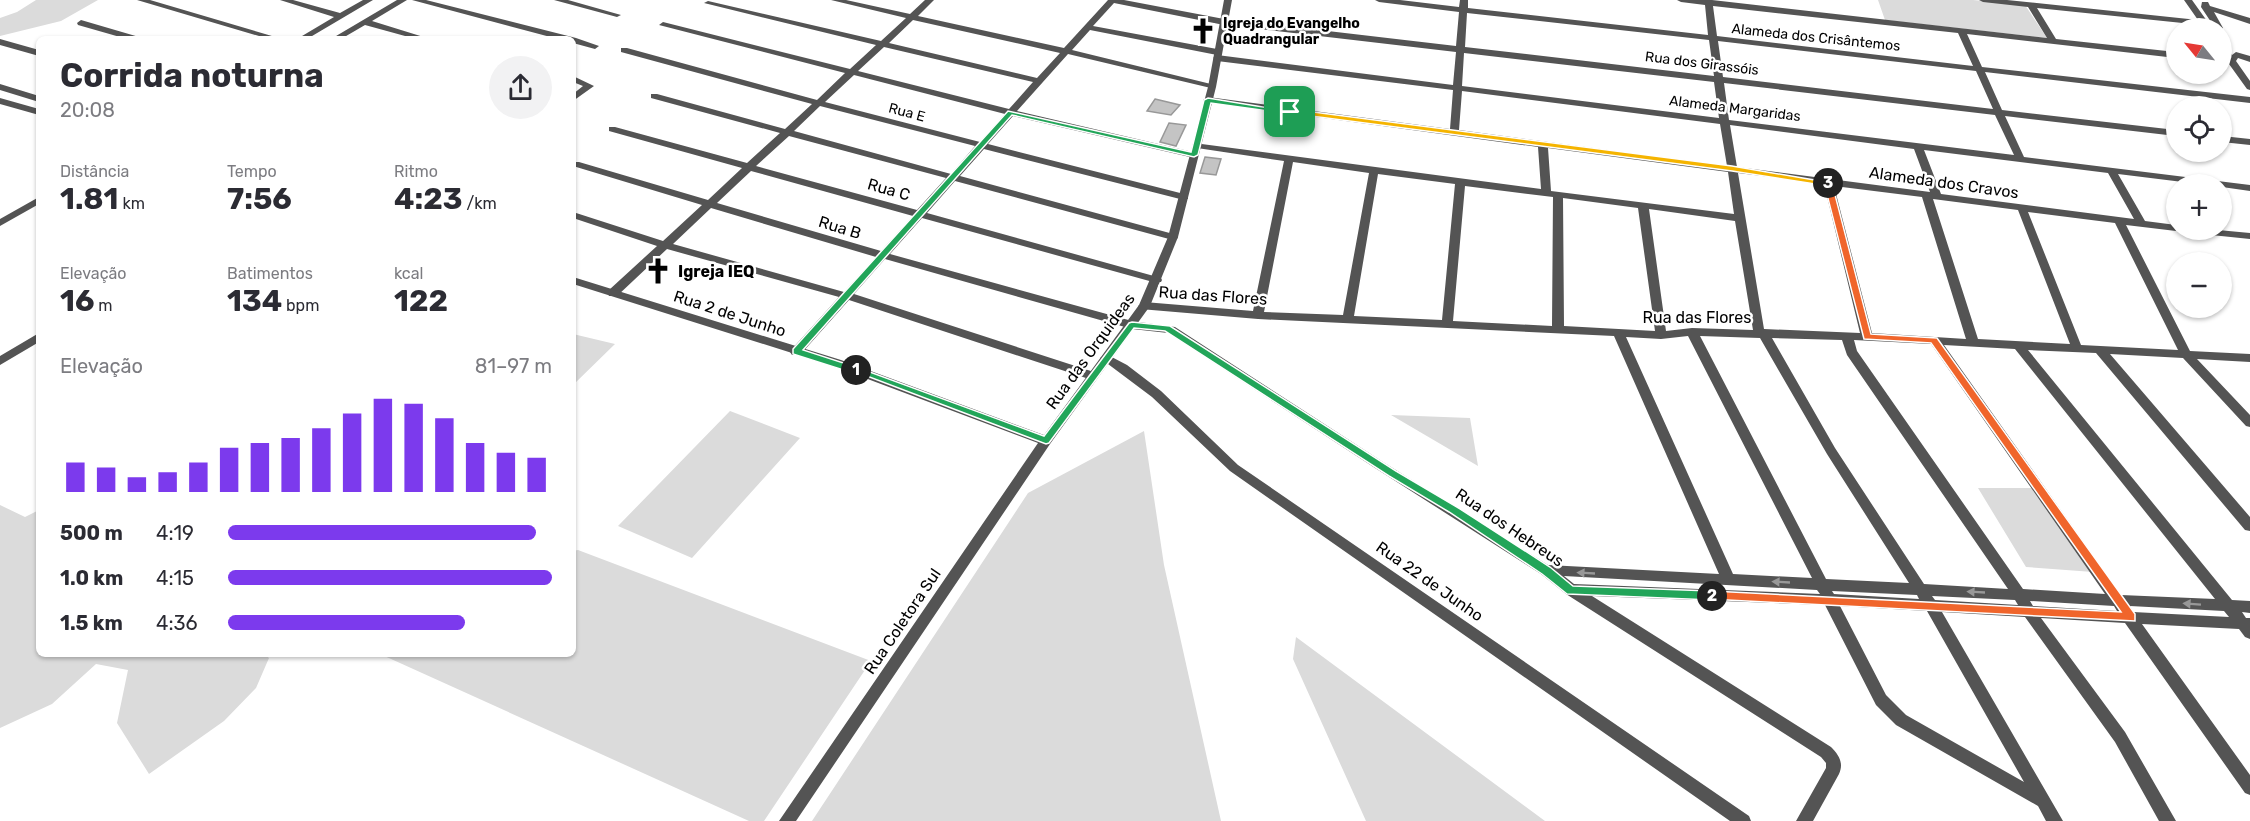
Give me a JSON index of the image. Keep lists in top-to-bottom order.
{
  "streets": {
    "street": [
      "Alameda dos Crisântemos",
      "Rua dos Girassóis",
      "Alameda Margaridas",
      "Rua E",
      "Alameda dos Cravos",
      "Rua C",
      "Rua B",
      "Rua das Flores",
      "Rua 2 de Junho",
      "Rua das Orquideas",
      "Rua dos Hebreus",
      "Rua 22 de Junho",
      "Rua Coletora Sul"
    ]
  },
  "crossings": [
    ["Rua dos Girassóis", "Rua das Orquideas"],
    ["Alameda Margaridas", "Rua das Orquideas"],
    ["Rua E", "Rua das Orquideas"],
    ["Alameda dos Cravos", "Rua das Orquideas"],
    ["Rua C", "Rua das Orquideas"],
    ["Rua B", "Rua das Orquideas"],
    ["Rua B", "Rua dos Hebreus"],
    ["Rua das Flores", "Rua das Orquideas"],
    ["Rua 2 de Junho", "Rua das Orquideas"],
    ["Rua 2 de Junho", "Rua Coletora Sul"],
    ["Rua das Orquideas", "Rua dos Hebreus"],
    ["Rua das Orquideas", "Rua 22 de Junho"],
    ["Rua das Orquideas", "Rua Coletora Sul"]
  ],
  "places": {
    "church": ["Igreja do Evangelho Quadrangular", "Igreja IEQ"]
  },
  "north": "top left",
  "page": {
    "map_buttons": ["+", "−"],
    "heading": ["Corrida noturna", "20:08"],
    "stats": [
      ["Distância", "1.81 km"],
      ["Tempo", "7:56"],
      ["Ritmo", "4:23 /km"],
      ["Elevação", "16 m"],
      ["Batimentos", "134 bpm"],
      ["kcal", "122"]
    ],
    "pins": ["3", "1", "2"],
    "chart": ["Elevação", "81–97 m"],
    "list": [
      {
        "name": "500 m",
        "note": "4:19"
      },
      {
        "name": "1.0 km",
        "note": "4:15"
      },
      {
        "name": "1.5 km",
        "note": "4:36"
      }
    ]
  }
}
